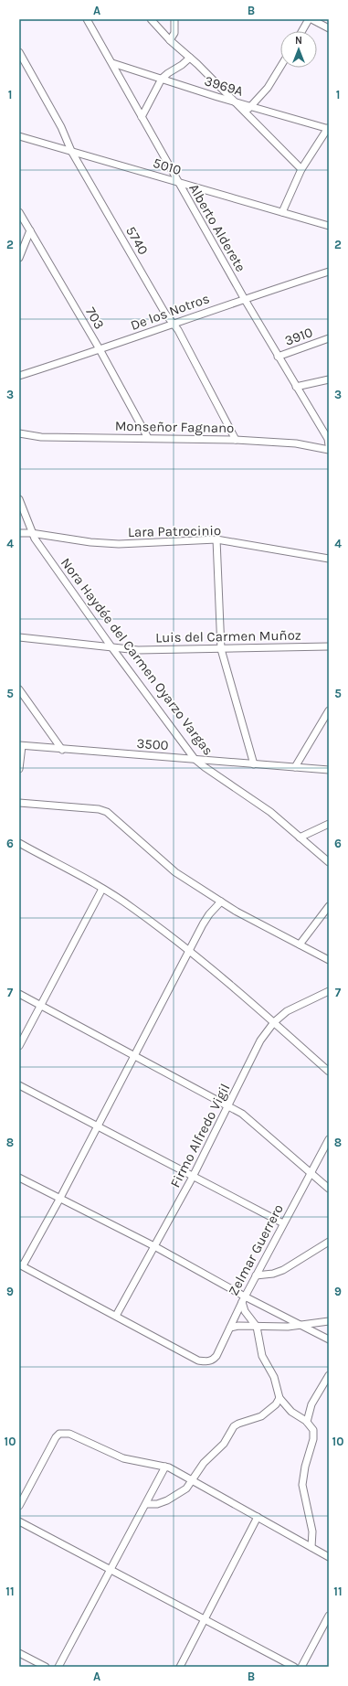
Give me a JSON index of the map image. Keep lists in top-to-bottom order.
{
  "streets": {
    "street": [
      "3969A",
      "5010",
      "Alberto Alderete",
      "5740",
      "De los Notros",
      "703",
      "3910",
      "Monseñor Fagnano",
      "Lara Patrocinio",
      "Luis del Carmen Muñoz",
      "Nora Haydée del Carmen Oyarzo Vargas",
      "3500",
      "Firmo Alfredo Vigil",
      "Zelmar Guerrero"
    ]
  },
  "crossings": [
    ["3969A", "Alberto Alderete"],
    ["5010", "Alberto Alderete"],
    ["5010", "5740"],
    ["Alberto Alderete", "De los Notros"],
    ["Alberto Alderete", "3910"],
    ["5740", "De los Notros"],
    ["5740", "Monseñor Fagnano"],
    ["De los Notros", "703"],
    ["703", "Monseñor Fagnano"],
    ["Lara Patrocinio", "Nora Haydée del Carmen Oyarzo Vargas"],
    ["Luis del Carmen Muñoz", "Nora Haydée del Carmen Oyarzo Vargas"],
    ["Nora Haydée del Carmen Oyarzo Vargas", "3500"],
    ["Firmo Alfredo Vigil", "Zelmar Guerrero"]
  ],
  "north": "top",
  "grid": {
    "columns": ["A", "B"],
    "rows": [
      "1",
      "2",
      "3",
      "4",
      "5",
      "6",
      "7",
      "8",
      "9",
      "10",
      "11"
    ]
  }
}
